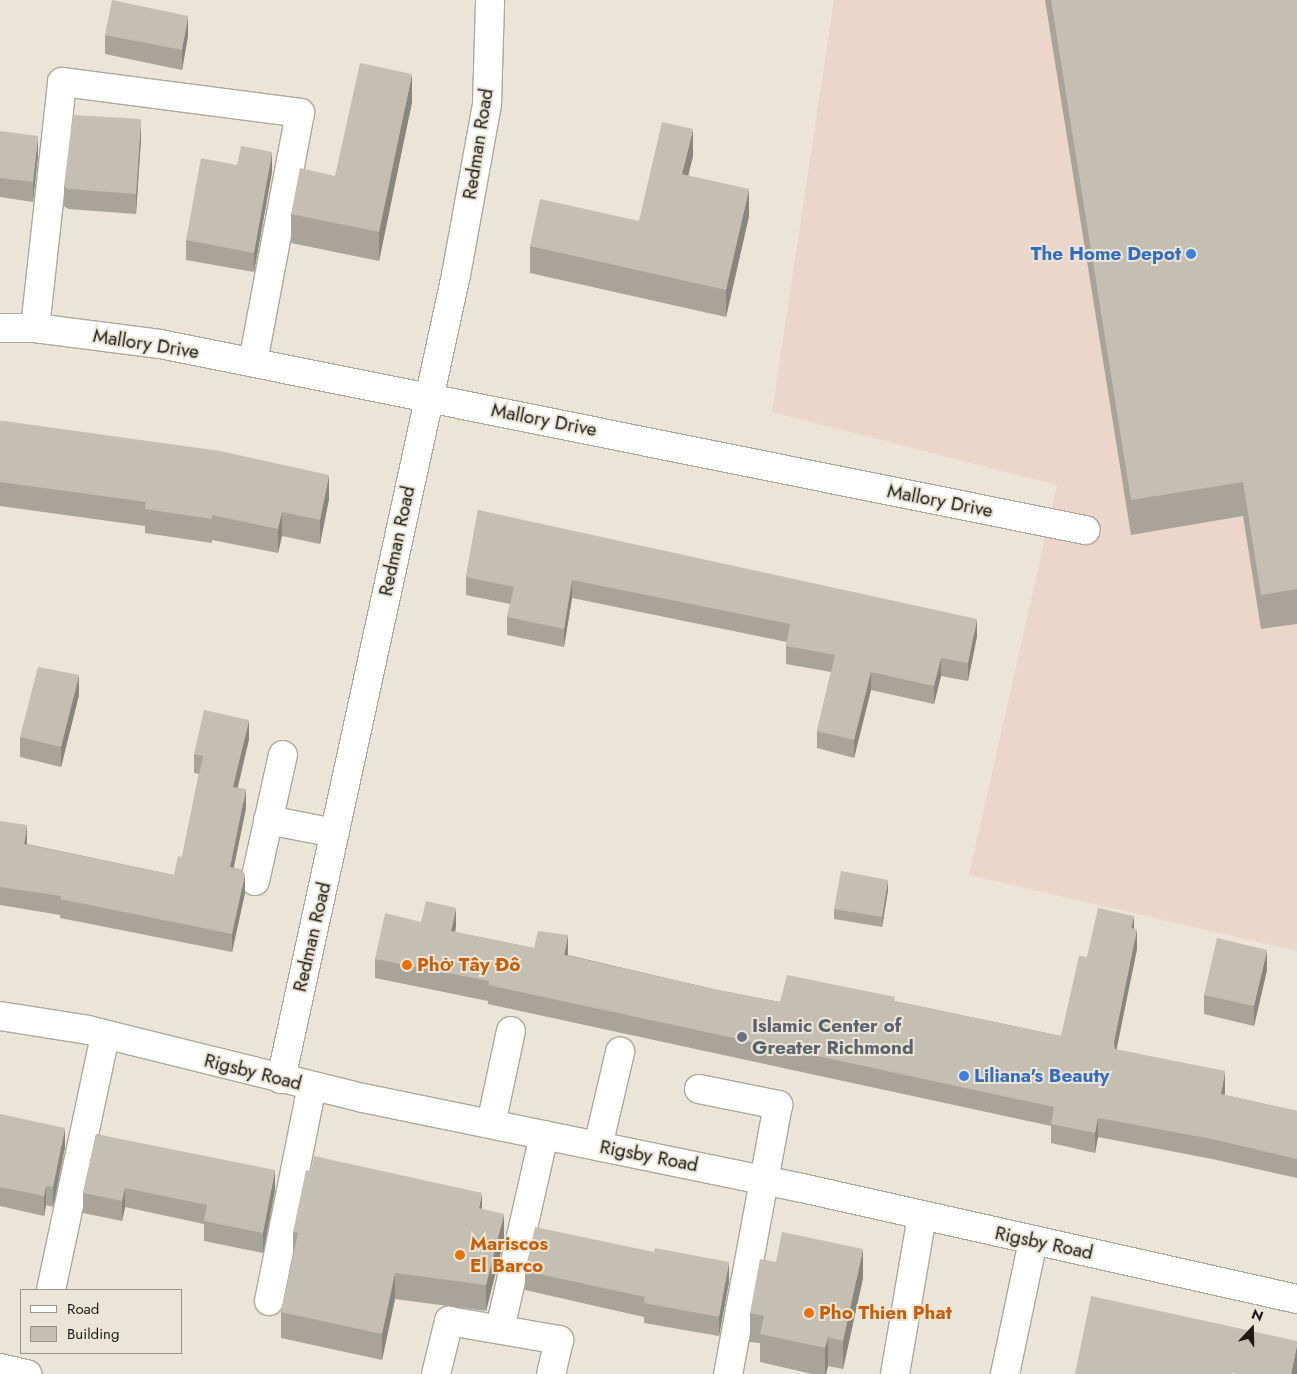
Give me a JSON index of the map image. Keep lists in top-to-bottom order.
{
  "streets": {
    "street": ["Redman Road", "Mallory Drive", "Rigsby Road"]
  },
  "crossings": [
    ["Redman Road", "Mallory Drive"],
    ["Redman Road", "Rigsby Road"]
  ],
  "places": [
    "The Home Depot",
    "Phở Tây Đô",
    "Islamic Center of Greater Richmond",
    "Liliana's Beauty",
    "Mariscos El Barco",
    "Pho Thien Phat"
  ],
  "legend": ["Road", "Building"],
  "north": "top"
}
